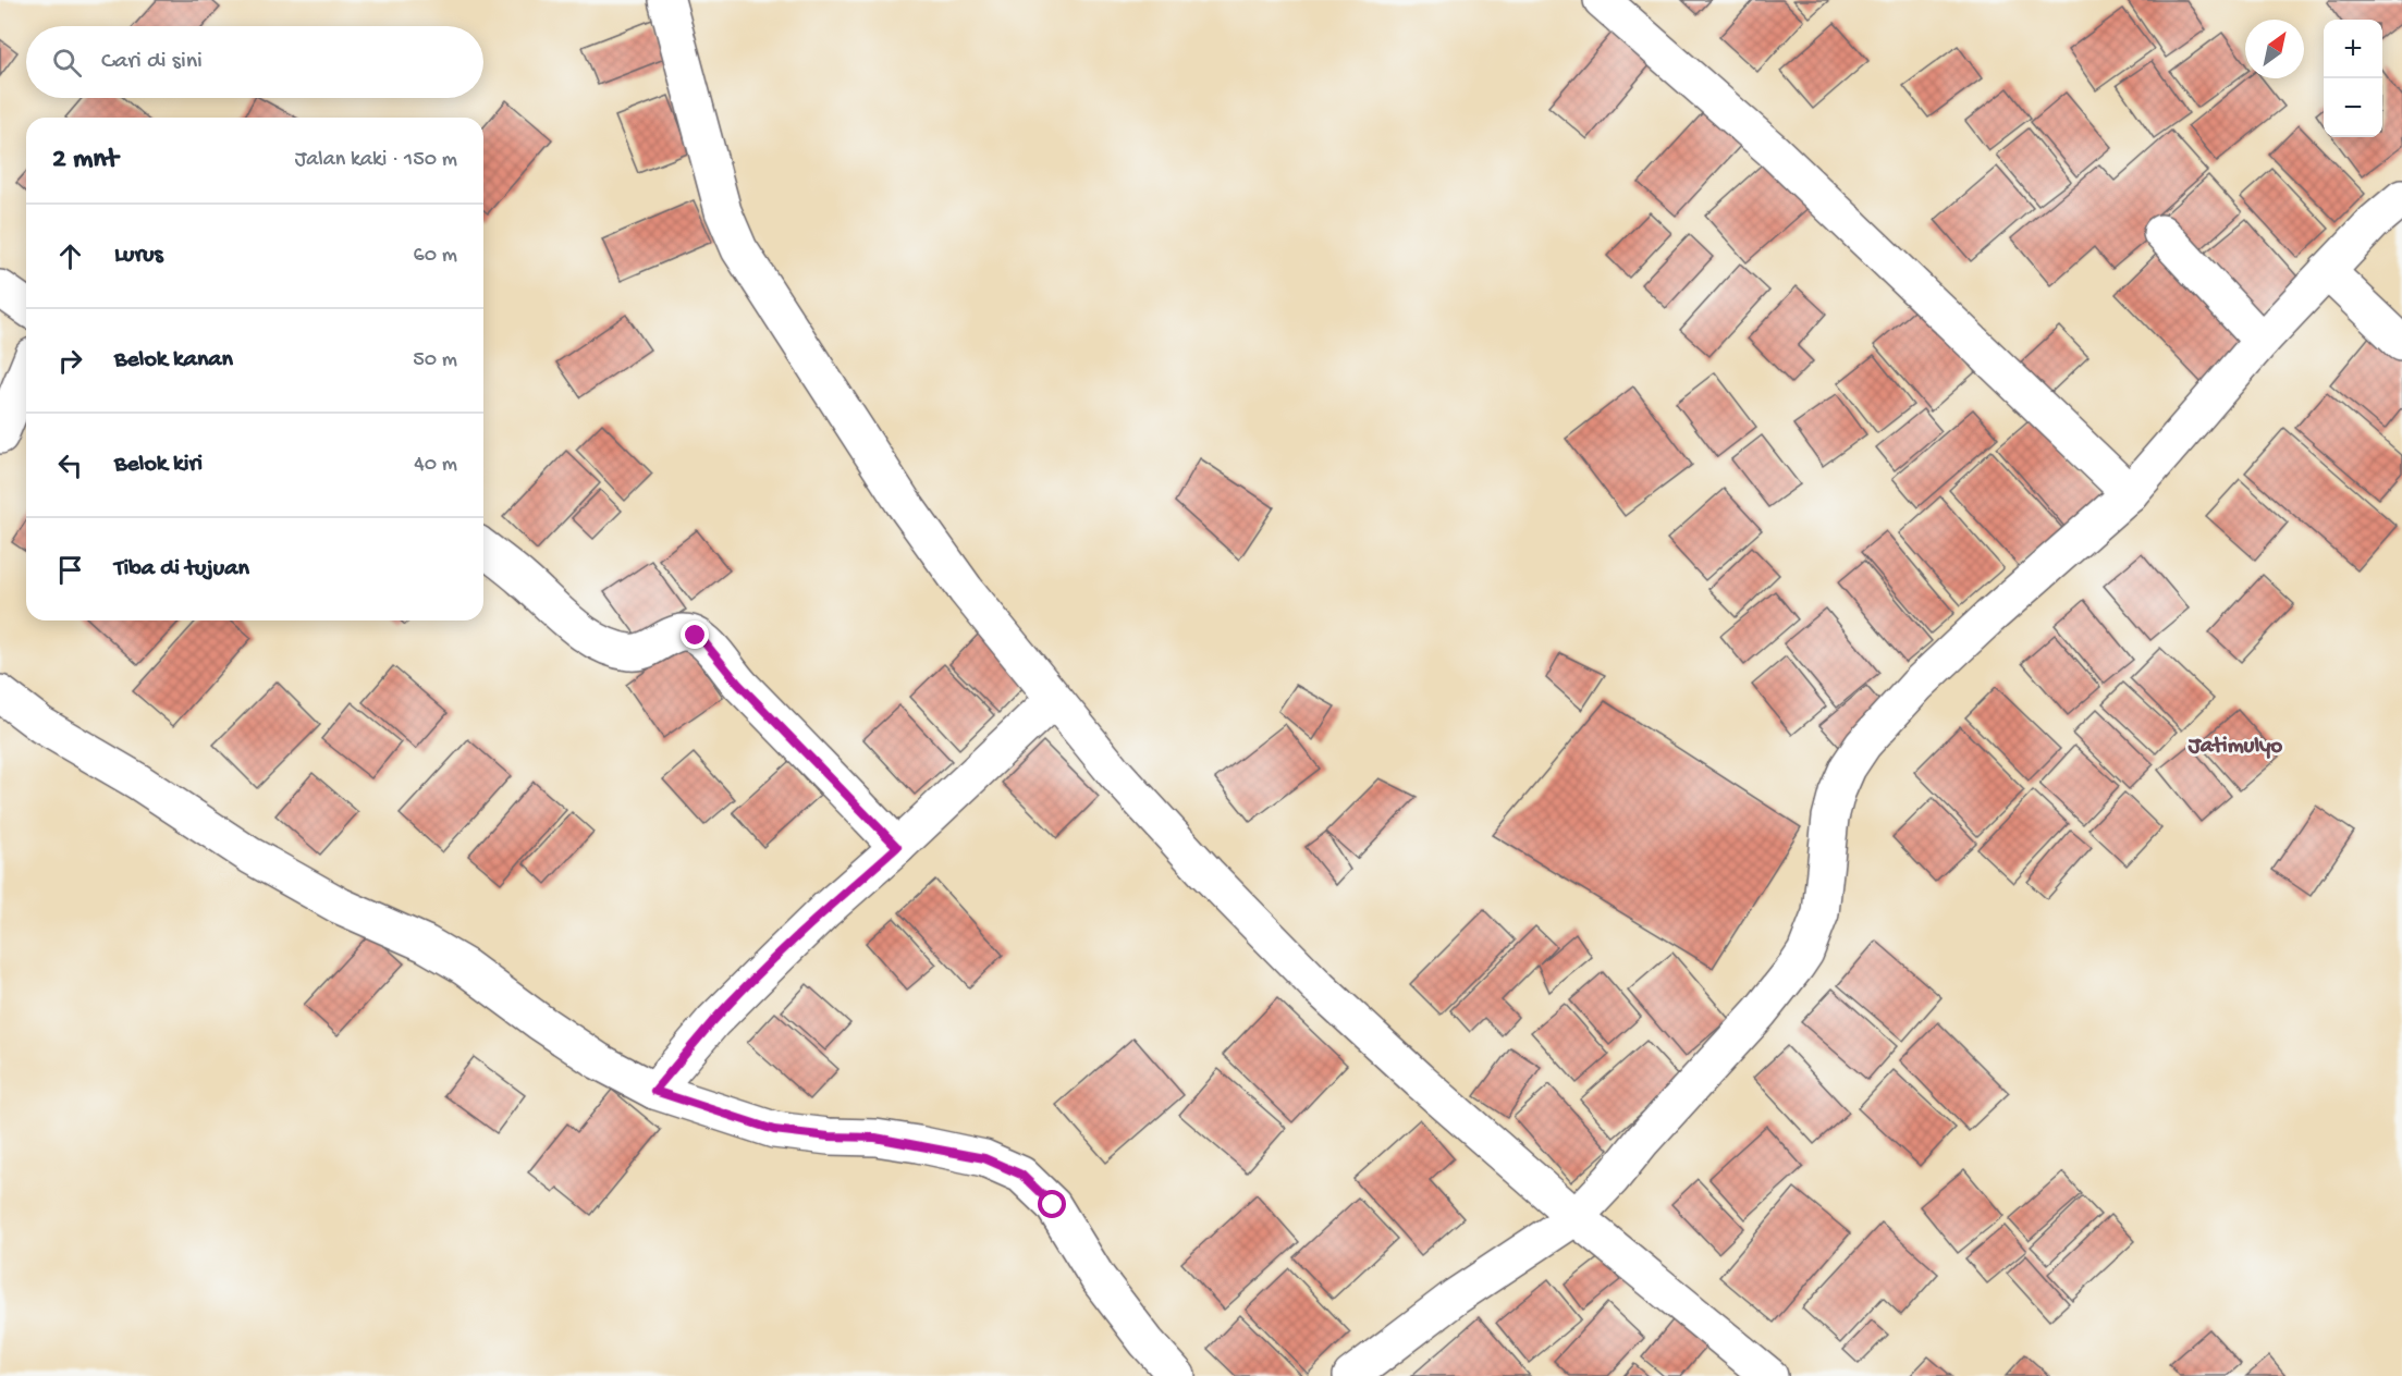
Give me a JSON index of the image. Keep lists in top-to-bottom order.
{
  "districts": ["Jatimulyo"],
  "north": "top right",
  "page": {
    "map_buttons": ["+", "−"],
    "search": "Cari di sini",
    "heading": ["2 mnt", "Jalan kaki · 150 m"],
    "list": [
      ["Lurus", "60 m"],
      ["Belok kanan", "50 m"],
      ["Belok kiri", "40 m"],
      "Tiba di tujuan"
    ]
  }
}
